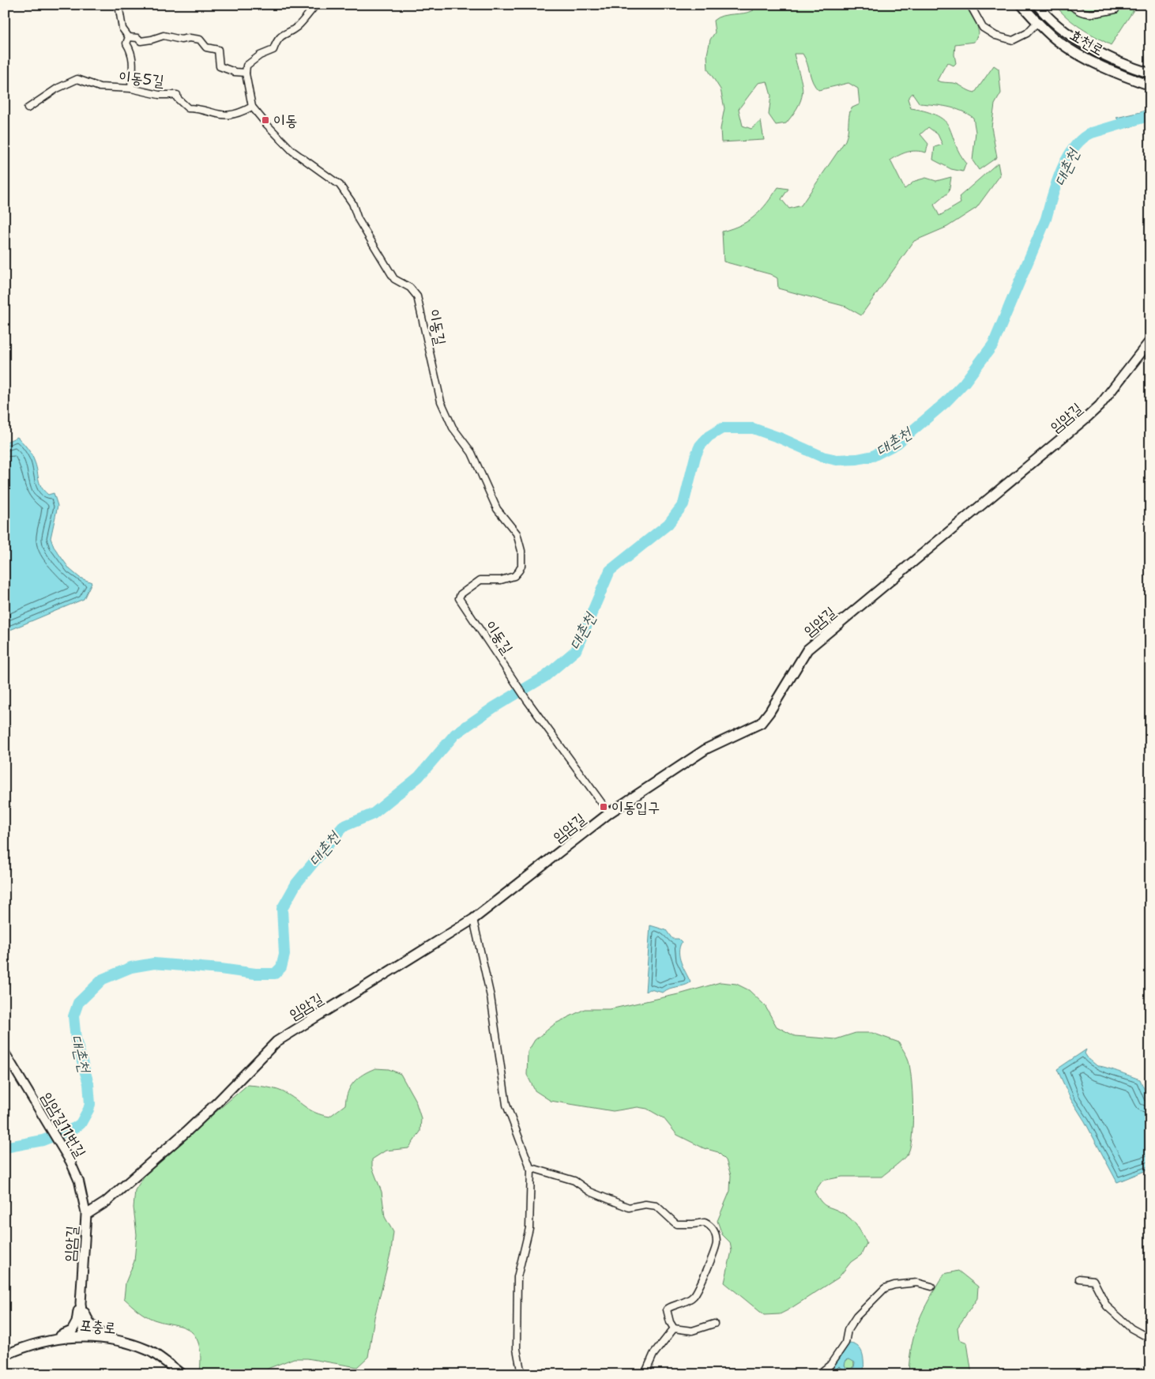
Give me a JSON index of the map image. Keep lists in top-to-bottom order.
{
  "streets": {
    "main road": ["효천로", "임암길", "포충로"],
    "street": ["이동5길", "이동길", "임암길11번길"]
  },
  "crossings": [
    ["이동5길", "이동길"],
    ["이동길", "임암길"],
    ["임암길", "임암길11번길"],
    ["임암길", "포충로"]
  ],
  "water": ["대촌천"],
  "places": {
    "transit": ["이동", "이동입구"]
  }
}
